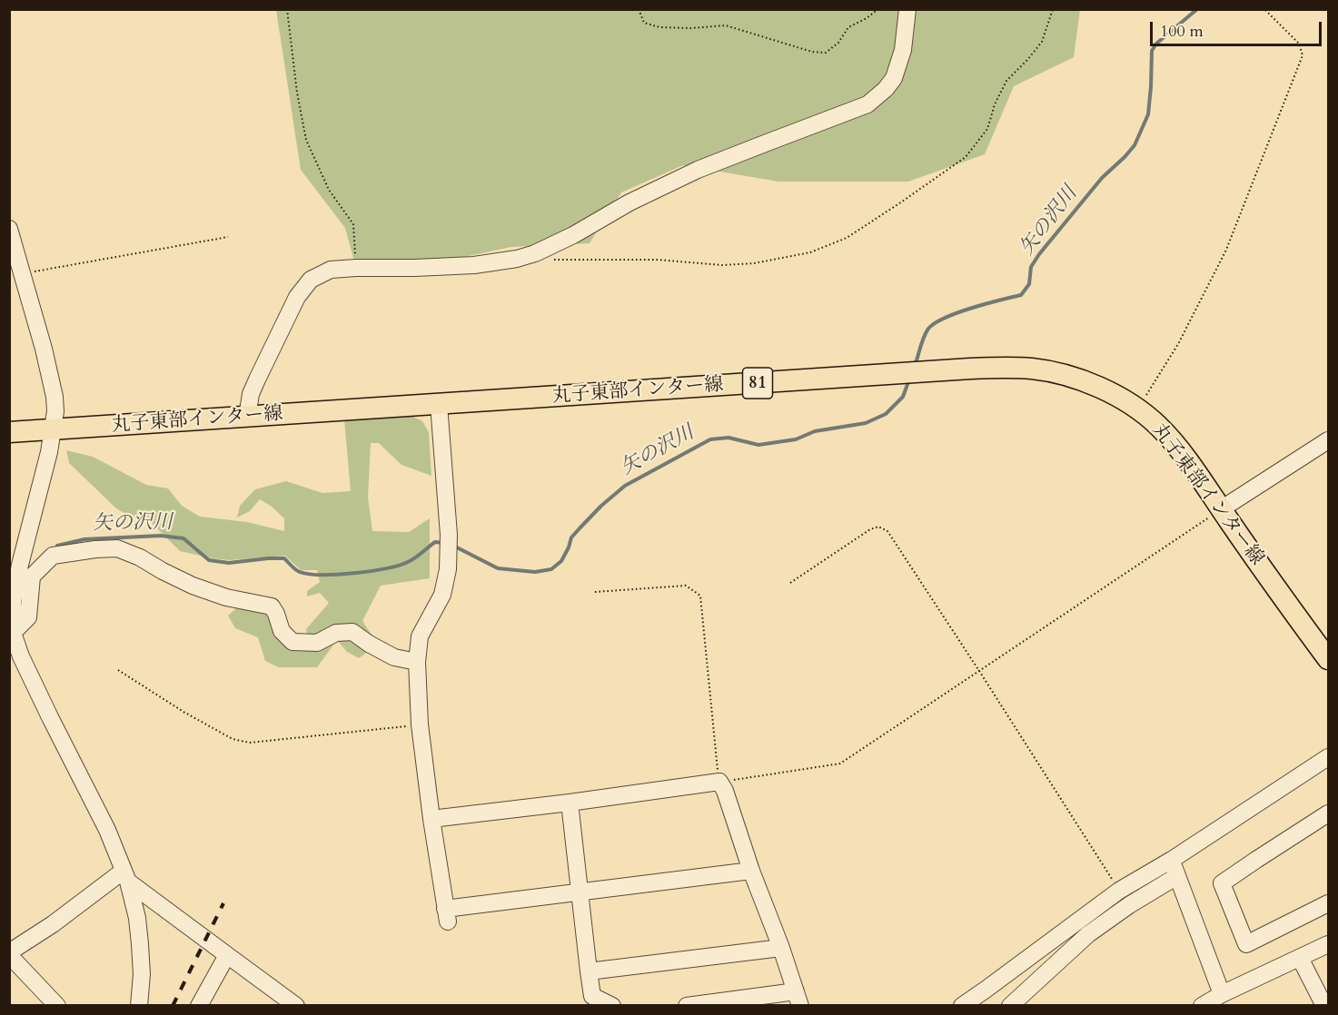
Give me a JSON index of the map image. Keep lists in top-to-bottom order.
{
  "streets": {
    "main road": ["81", "丸子東部インター線"]
  },
  "water": ["矢の沢川"],
  "scale_bar": "100 m"
}
